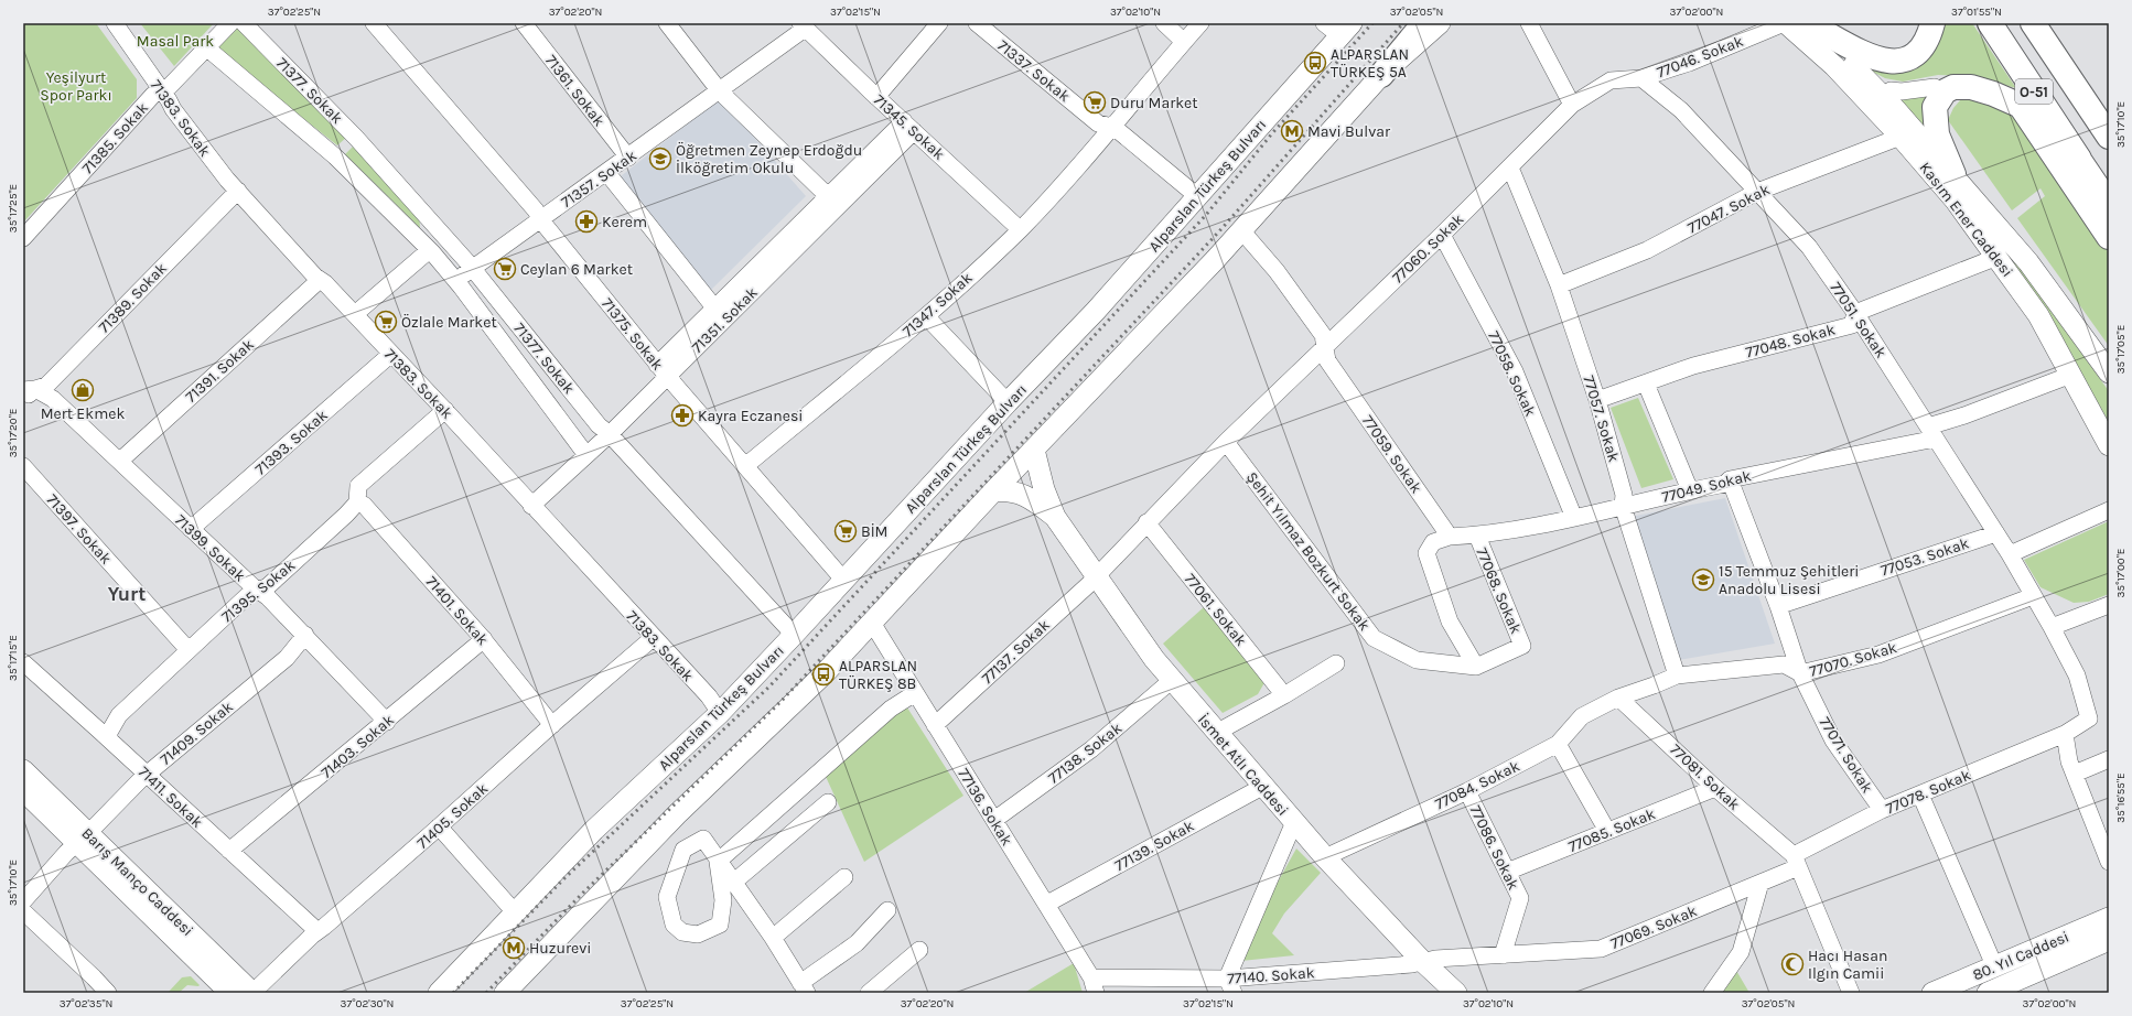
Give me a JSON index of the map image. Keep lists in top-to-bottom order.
{
  "streets": {
    "highway": ["O-51"],
    "main road": [
      "Alparslan Türkeş Bulvarı",
      "Kasım Ener Caddesi",
      "İsmet Atlı Caddesi",
      "Barış Manço Caddesi",
      "80. Yıl Caddesi"
    ],
    "street": [
      "77046. Sokak",
      "71337. Sokak",
      "71377. Sokak",
      "71361. Sokak",
      "71383. Sokak",
      "71345. Sokak",
      "71385. Sokak",
      "71357. Sokak",
      "77047. Sokak",
      "77060. Sokak",
      "71389. Sokak",
      "71347. Sokak",
      "71351. Sokak",
      "77051. Sokak",
      "71375. Sokak",
      "77048. Sokak",
      "71391. Sokak",
      "77058. Sokak",
      "77057. Sokak",
      "71393. Sokak",
      "77059. Sokak",
      "77049. Sokak",
      "71397. Sokak",
      "71399. Sokak",
      "Şehit Yılmaz Bozkurt Sokak",
      "77053. Sokak",
      "71395. Sokak",
      "77068. Sokak",
      "77061. Sokak",
      "71401. Sokak",
      "77137. Sokak",
      "77070. Sokak",
      "71409. Sokak",
      "71403. Sokak",
      "77138. Sokak",
      "77071. Sokak",
      "77081. Sokak",
      "77084. Sokak",
      "77078. Sokak",
      "71411. Sokak",
      "77136. Sokak",
      "71405. Sokak",
      "77085. Sokak",
      "77139. Sokak",
      "77086. Sokak",
      "77069. Sokak",
      "77140. Sokak"
    ]
  },
  "crossings": [
    ["77046. Sokak", "Kasım Ener Caddesi"],
    ["77046. Sokak", "77060. Sokak"],
    ["77046. Sokak", "77051. Sokak"],
    ["71337. Sokak", "Alparslan Türkeş Bulvarı"],
    ["71337. Sokak", "71347. Sokak"],
    ["71377. Sokak", "71385. Sokak"],
    ["71377. Sokak", "71357. Sokak"],
    ["71377. Sokak", "Alparslan Türkeş Bulvarı"],
    ["71377. Sokak", "71351. Sokak"],
    ["71361. Sokak", "71357. Sokak"],
    ["71383. Sokak", "71385. Sokak"],
    ["71383. Sokak", "Alparslan Türkeş Bulvarı"],
    ["71383. Sokak", "71389. Sokak"],
    ["71383. Sokak", "71351. Sokak"],
    ["71383. Sokak", "71391. Sokak"],
    ["71383. Sokak", "71393. Sokak"],
    ["71383. Sokak", "71405. Sokak"],
    ["71345. Sokak", "71357. Sokak"],
    ["71345. Sokak", "71347. Sokak"],
    ["71345. Sokak", "71351. Sokak"],
    ["71357. Sokak", "71375. Sokak"],
    ["Alparslan Türkeş Bulvarı", "71375. Sokak"],
    ["77047. Sokak", "Kasım Ener Caddesi"],
    ["77047. Sokak", "77051. Sokak"],
    ["77047. Sokak", "77057. Sokak"],
    ["Kasım Ener Caddesi", "77048. Sokak"],
    ["Kasım Ener Caddesi", "77049. Sokak"],
    ["77060. Sokak", "77051. Sokak"],
    ["77060. Sokak", "77058. Sokak"],
    ["77060. Sokak", "77057. Sokak"],
    ["77060. Sokak", "77059. Sokak"],
    ["77060. Sokak", "Şehit Yılmaz Bozkurt Sokak"],
    ["77060. Sokak", "77061. Sokak"],
    ["77060. Sokak", "77137. Sokak"],
    ["71389. Sokak", "71399. Sokak"],
    ["71347. Sokak", "71375. Sokak"],
    ["71351. Sokak", "71375. Sokak"],
    ["77051. Sokak", "77048. Sokak"],
    ["77051. Sokak", "77049. Sokak"],
    ["77051. Sokak", "77053. Sokak"],
    ["77051. Sokak", "77070. Sokak"],
    ["77051. Sokak", "77078. Sokak"],
    ["77048. Sokak", "77057. Sokak"],
    ["71391. Sokak", "71399. Sokak"],
    ["77058. Sokak", "77049. Sokak"],
    ["77057. Sokak", "77049. Sokak"],
    ["77057. Sokak", "77070. Sokak"],
    ["71393. Sokak", "71399. Sokak"],
    ["77049. Sokak", "77068. Sokak"],
    ["77049. Sokak", "77071. Sokak"],
    ["71397. Sokak", "71395. Sokak"],
    ["71399. Sokak", "71395. Sokak"],
    ["71399. Sokak", "71409. Sokak"],
    ["71399. Sokak", "71403. Sokak"],
    ["Şehit Yılmaz Bozkurt Sokak", "77068. Sokak"],
    ["77053. Sokak", "77071. Sokak"],
    ["71395. Sokak", "71401. Sokak"],
    ["71395. Sokak", "71411. Sokak"],
    ["77061. Sokak", "77137. Sokak"],
    ["71401. Sokak", "71403. Sokak"],
    ["71401. Sokak", "71405. Sokak"],
    ["77137. Sokak", "İsmet Atlı Caddesi"],
    ["77137. Sokak", "77136. Sokak"],
    ["77070. Sokak", "77071. Sokak"],
    ["77070. Sokak", "77081. Sokak"],
    ["77070. Sokak", "77084. Sokak"],
    ["71409. Sokak", "71411. Sokak"],
    ["71409. Sokak", "Barış Manço Caddesi"],
    ["71403. Sokak", "71411. Sokak"],
    ["77138. Sokak", "İsmet Atlı Caddesi"],
    ["77138. Sokak", "77136. Sokak"],
    ["77071. Sokak", "77078. Sokak"],
    ["İsmet Atlı Caddesi", "77084. Sokak"],
    ["İsmet Atlı Caddesi", "77139. Sokak"],
    ["İsmet Atlı Caddesi", "77069. Sokak"],
    ["İsmet Atlı Caddesi", "77140. Sokak"],
    ["77081. Sokak", "77084. Sokak"],
    ["77081. Sokak", "77078. Sokak"],
    ["77081. Sokak", "77085. Sokak"],
    ["77081. Sokak", "77069. Sokak"],
    ["77084. Sokak", "77086. Sokak"],
    ["77078. Sokak", "77069. Sokak"],
    ["71411. Sokak", "71405. Sokak"],
    ["77136. Sokak", "77139. Sokak"],
    ["77136. Sokak", "77140. Sokak"],
    ["71405. Sokak", "Barış Manço Caddesi"],
    ["77085. Sokak", "77086. Sokak"],
    ["77086. Sokak", "77069. Sokak"],
    ["77069. Sokak", "77140. Sokak"]
  ],
  "districts": ["Yurt"],
  "parks": ["Masal Park", "Yeşilyurt Spor Parkı"],
  "places": {
    "bus stop": ["ALPARSLAN TÜRKEŞ 5A", "ALPARSLAN TÜRKEŞ 8B"],
    "supermarket": [
      "Duru Market",
      "Ceylan 6 Market",
      "Özlale Market",
      "BİM"
    ],
    "metro station": ["Mavi Bulvar", "Huzurevi"],
    "school or university": ["Öğretmen Zeynep Erdoğdu İlköğretim Okulu", "15 Temmuz Şehitleri Anadolu Lisesi"],
    "pharmacy": ["Kerem", "Kayra Eczanesi"],
    "shop": ["Mert Ekmek"],
    "mosque": ["Hacı Hasan Ilgın Camii"]
  },
  "coordinates": [
    "37°02'25\"N",
    "37°02'20\"N",
    "37°02'15\"N",
    "37°02'10\"N",
    "37°02'05\"N",
    "37°02'00\"N",
    "37°01'55\"N",
    "35°17'10\"E",
    "35°17'25\"E",
    "35°17'05\"E",
    "35°17'20\"E",
    "35°17'00\"E",
    "35°17'15\"E",
    "35°16'55\"E",
    "37°02'35\"N",
    "37°02'30\"N"
  ]
}
